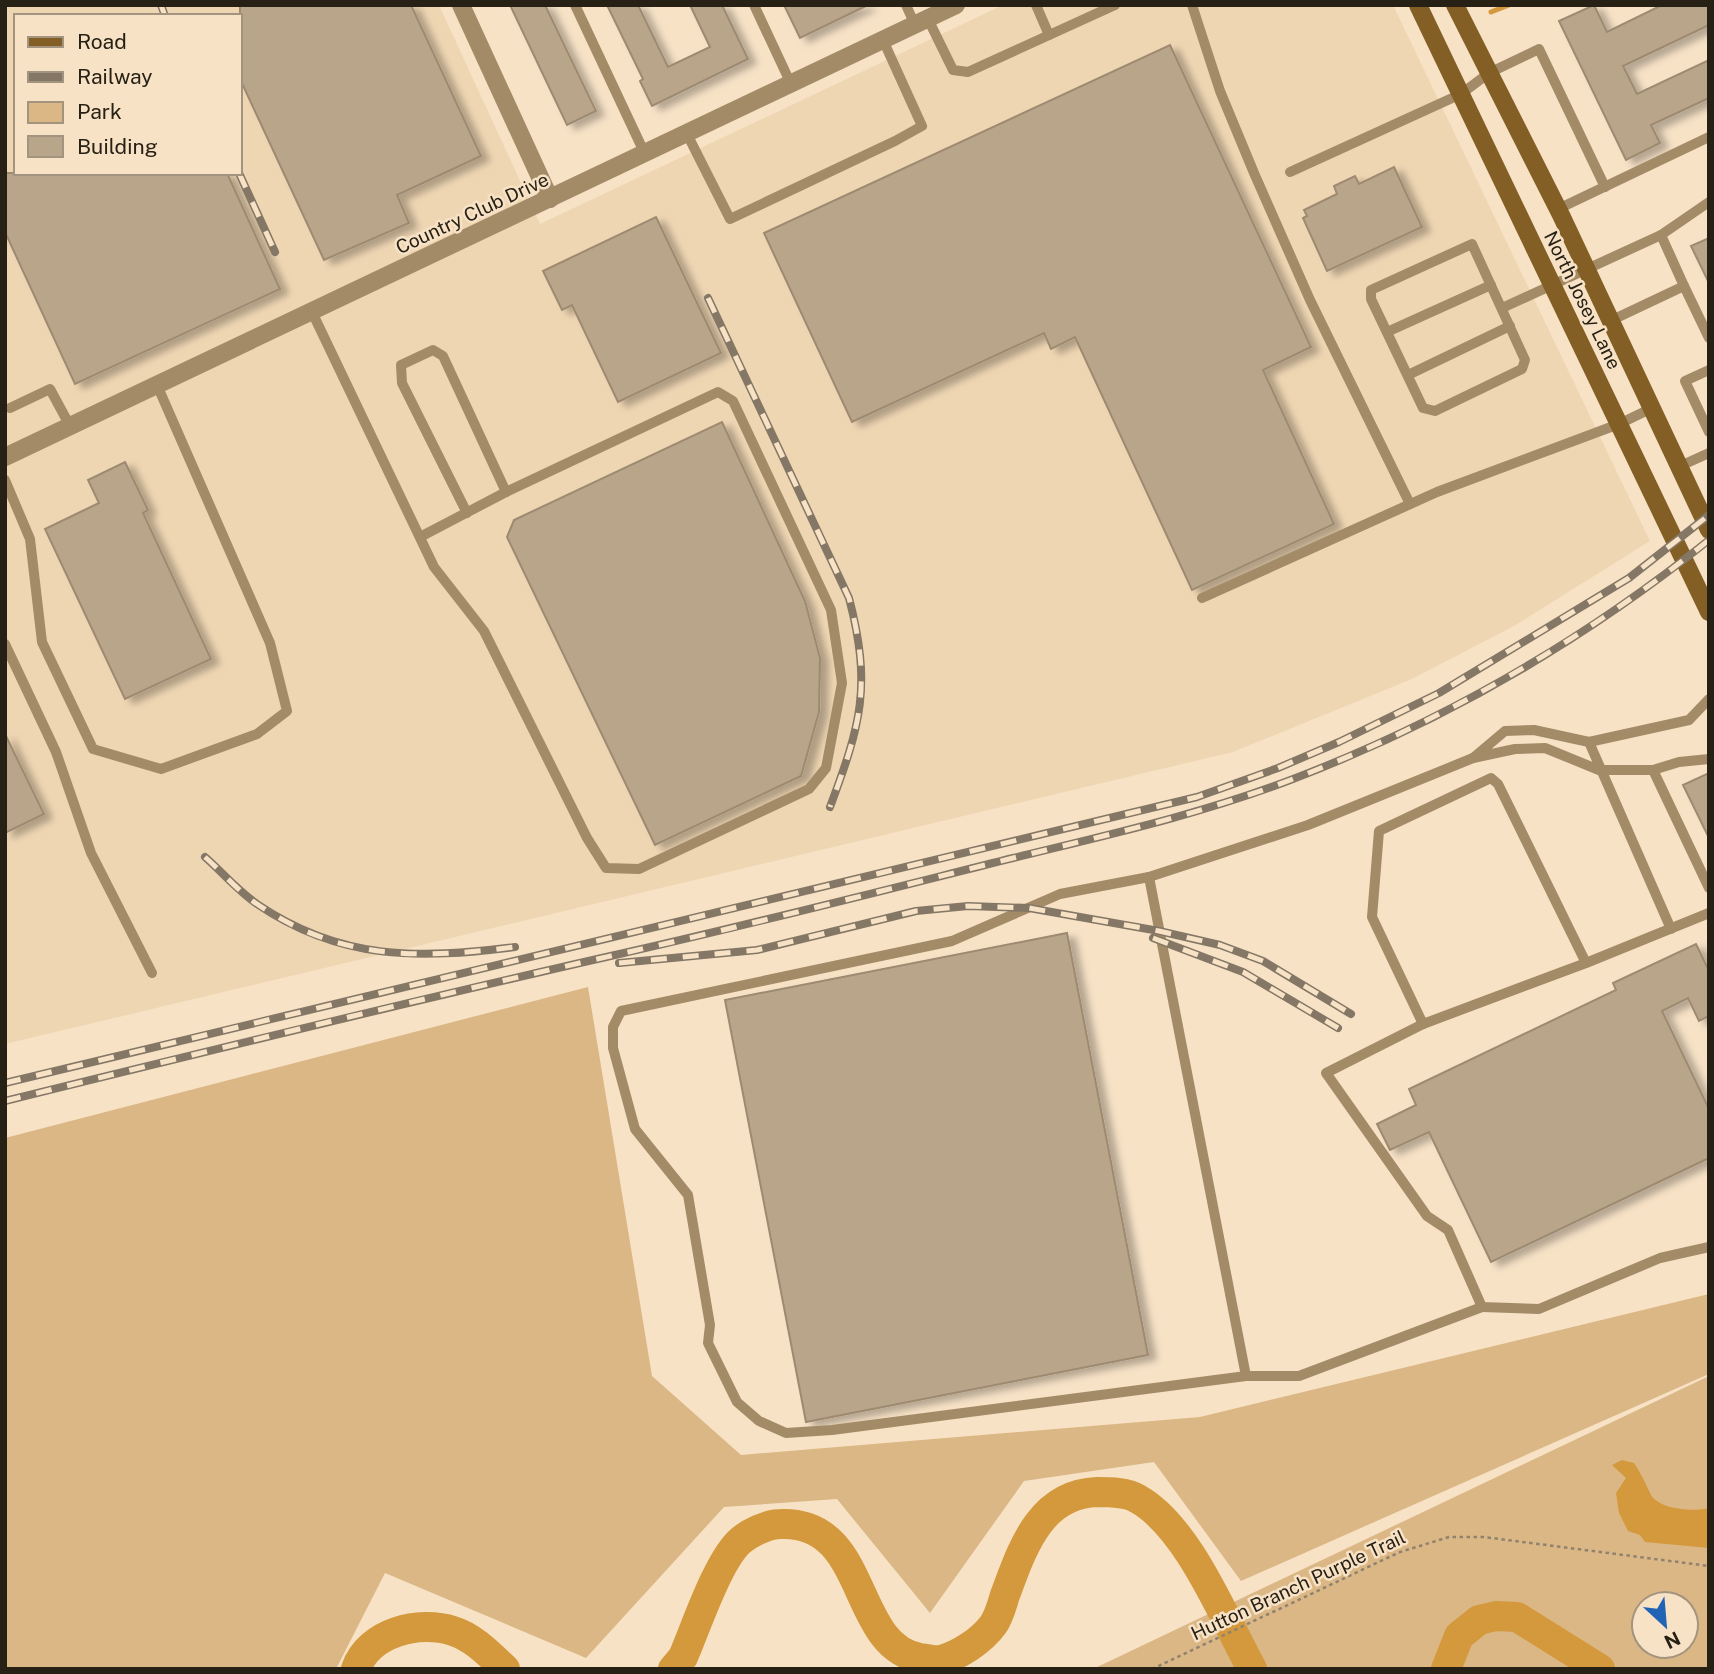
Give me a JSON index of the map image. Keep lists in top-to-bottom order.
{
  "streets": {
    "main road": ["North Josey Lane"],
    "street": ["Country Club Drive"],
    "path": ["Hutton Branch Purple Trail"]
  },
  "legend": [
    "Road",
    "Railway",
    "Park",
    "Building"
  ],
  "north": "bottom right"
}
